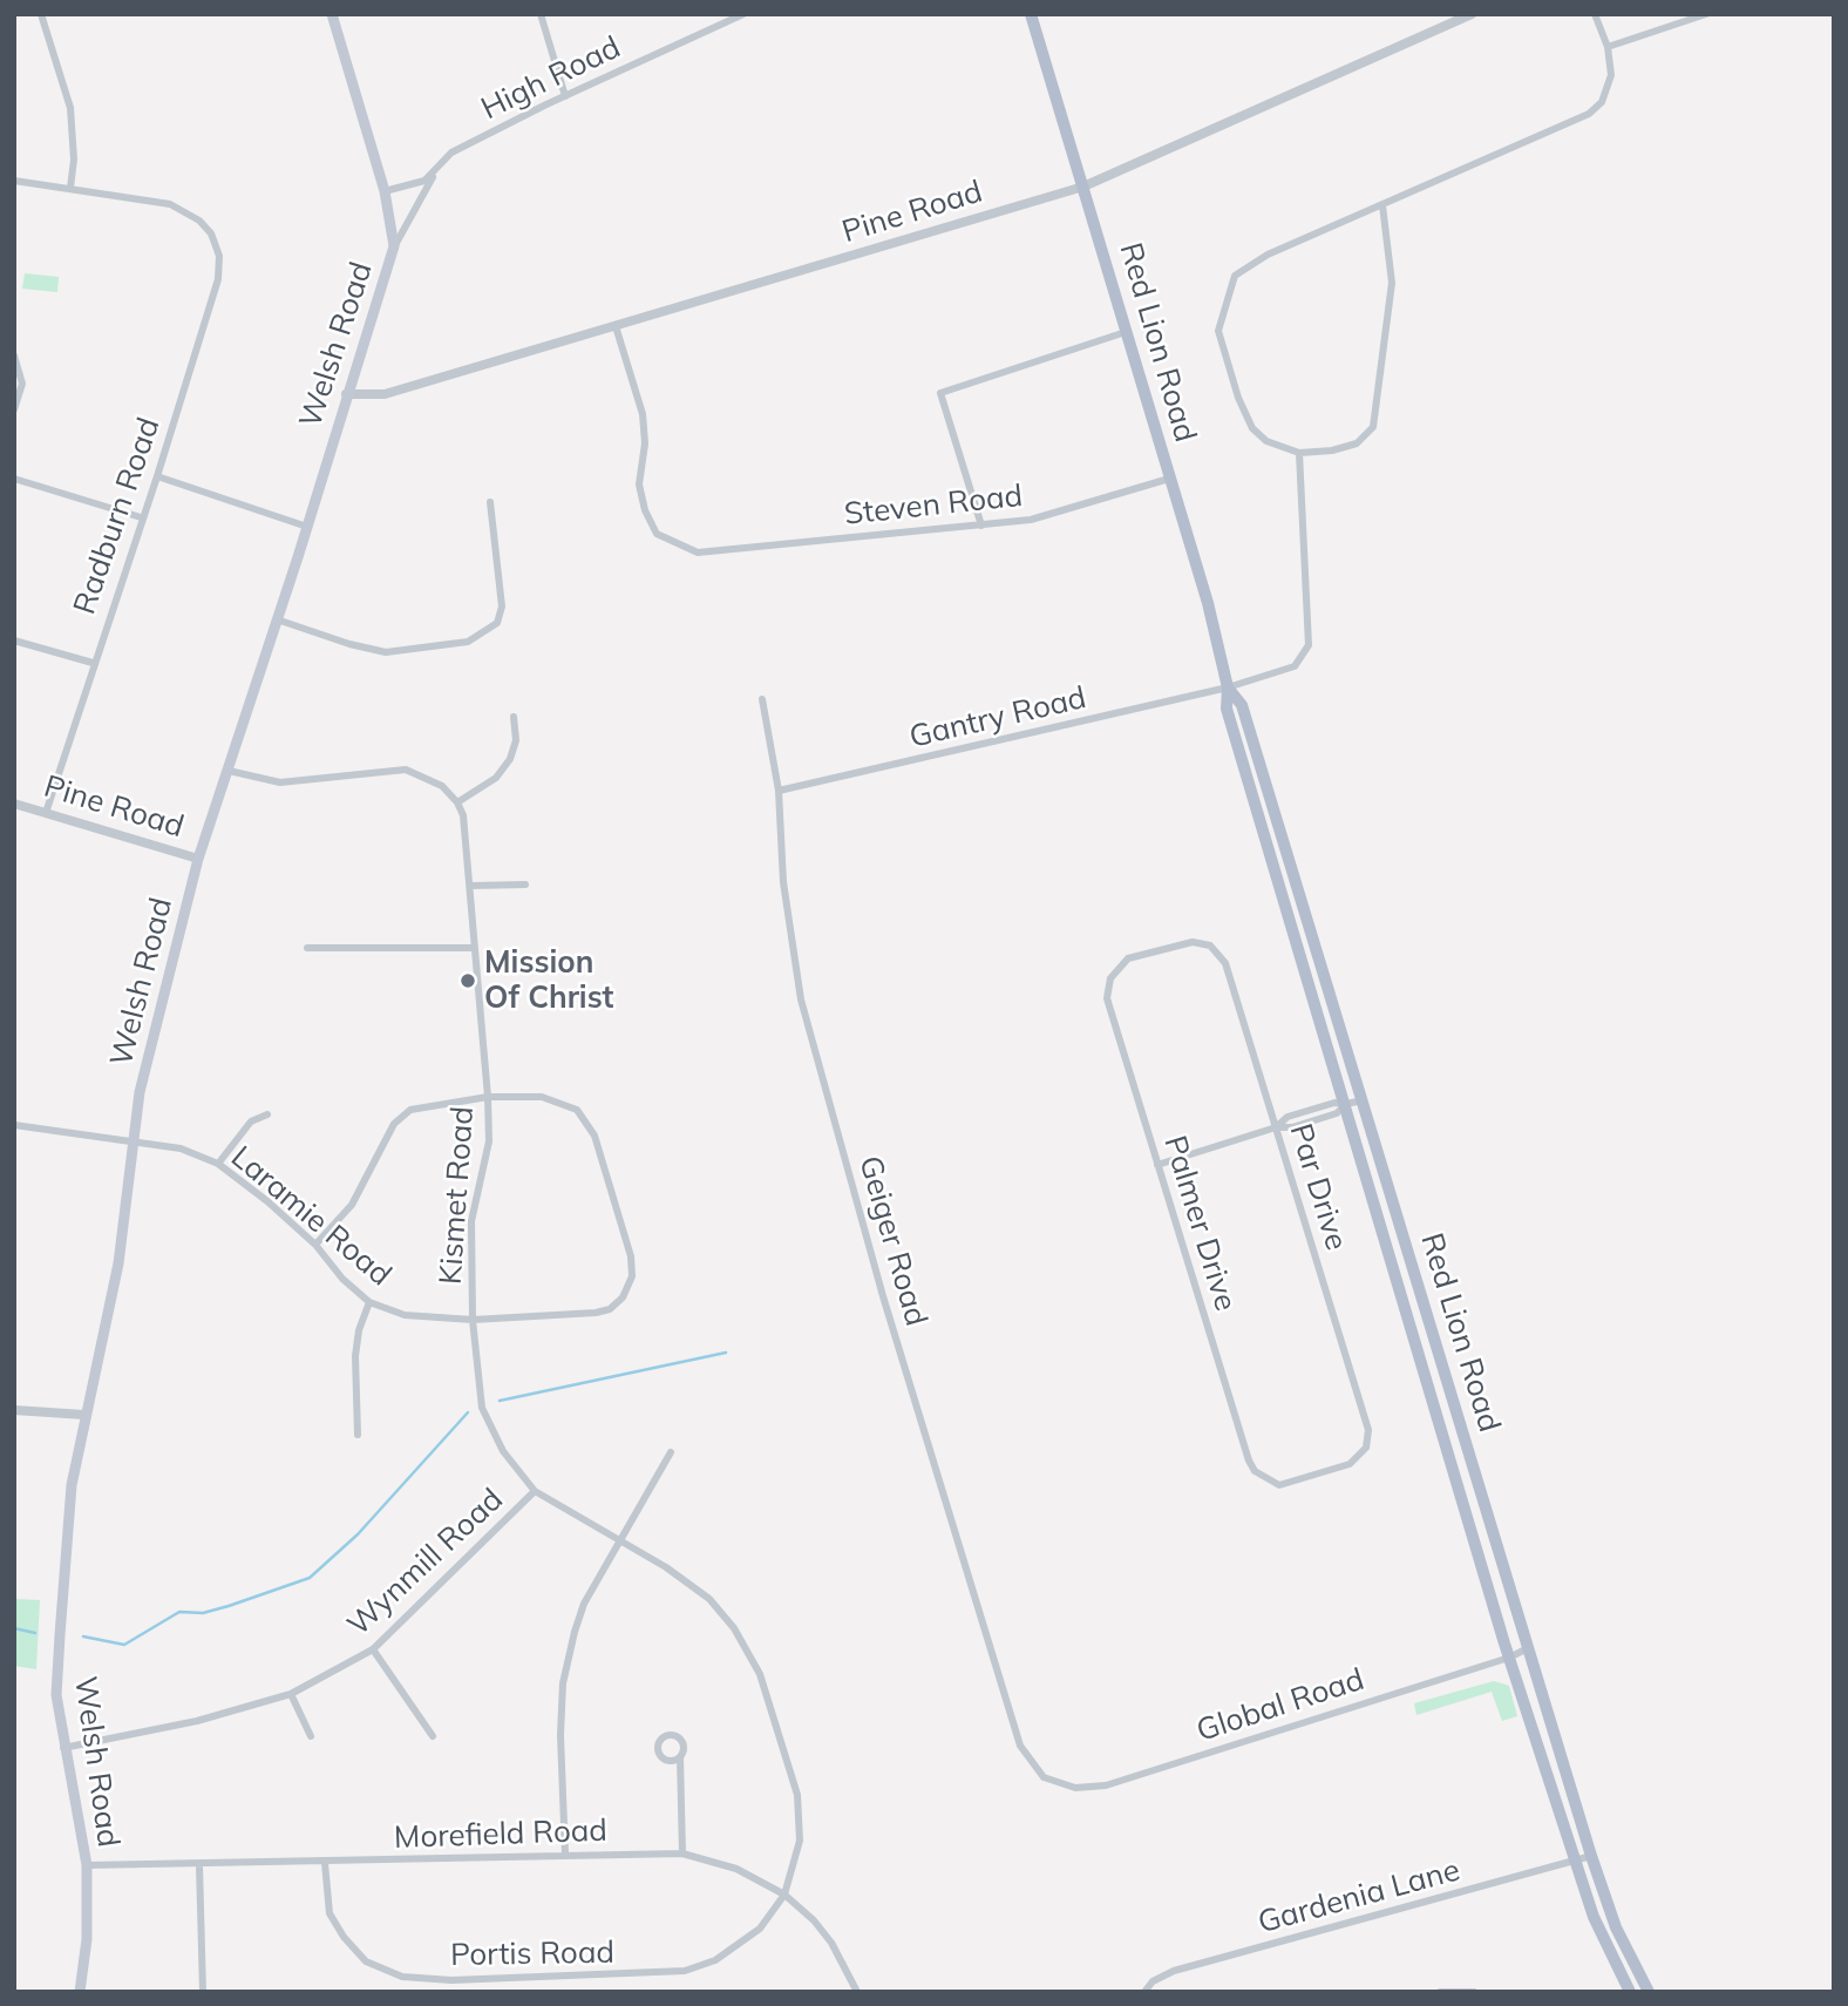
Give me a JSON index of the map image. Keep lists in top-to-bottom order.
{
  "streets": {
    "main road": ["Red Lion Road", "Welsh Road"],
    "street": [
      "High Road",
      "Pine Road",
      "Steven Road",
      "Radburn Road",
      "Gantry Road",
      "Par Drive",
      "Kismet Road",
      "Laramie Road",
      "Palmer Drive",
      "Geiger Road",
      "Wynmill Road",
      "Global Road",
      "Morefield Road",
      "Gardenia Lane",
      "Portis Road"
    ]
  },
  "crossings": [
    ["High Road", "Welsh Road"],
    ["Pine Road", "Red Lion Road"],
    ["Pine Road", "Welsh Road"],
    ["Pine Road", "Steven Road"],
    ["Pine Road", "Radburn Road"],
    ["Red Lion Road", "Steven Road"],
    ["Red Lion Road", "Gantry Road"],
    ["Red Lion Road", "Global Road"],
    ["Red Lion Road", "Gardenia Lane"],
    ["Welsh Road", "Laramie Road"],
    ["Welsh Road", "Wynmill Road"],
    ["Welsh Road", "Morefield Road"],
    ["Gantry Road", "Geiger Road"],
    ["Par Drive", "Palmer Drive"],
    ["Kismet Road", "Laramie Road"],
    ["Kismet Road", "Wynmill Road"],
    ["Kismet Road", "Morefield Road"],
    ["Kismet Road", "Portis Road"],
    ["Geiger Road", "Global Road"],
    ["Morefield Road", "Portis Road"]
  ],
  "places": ["Mission Of Christ"]
}
